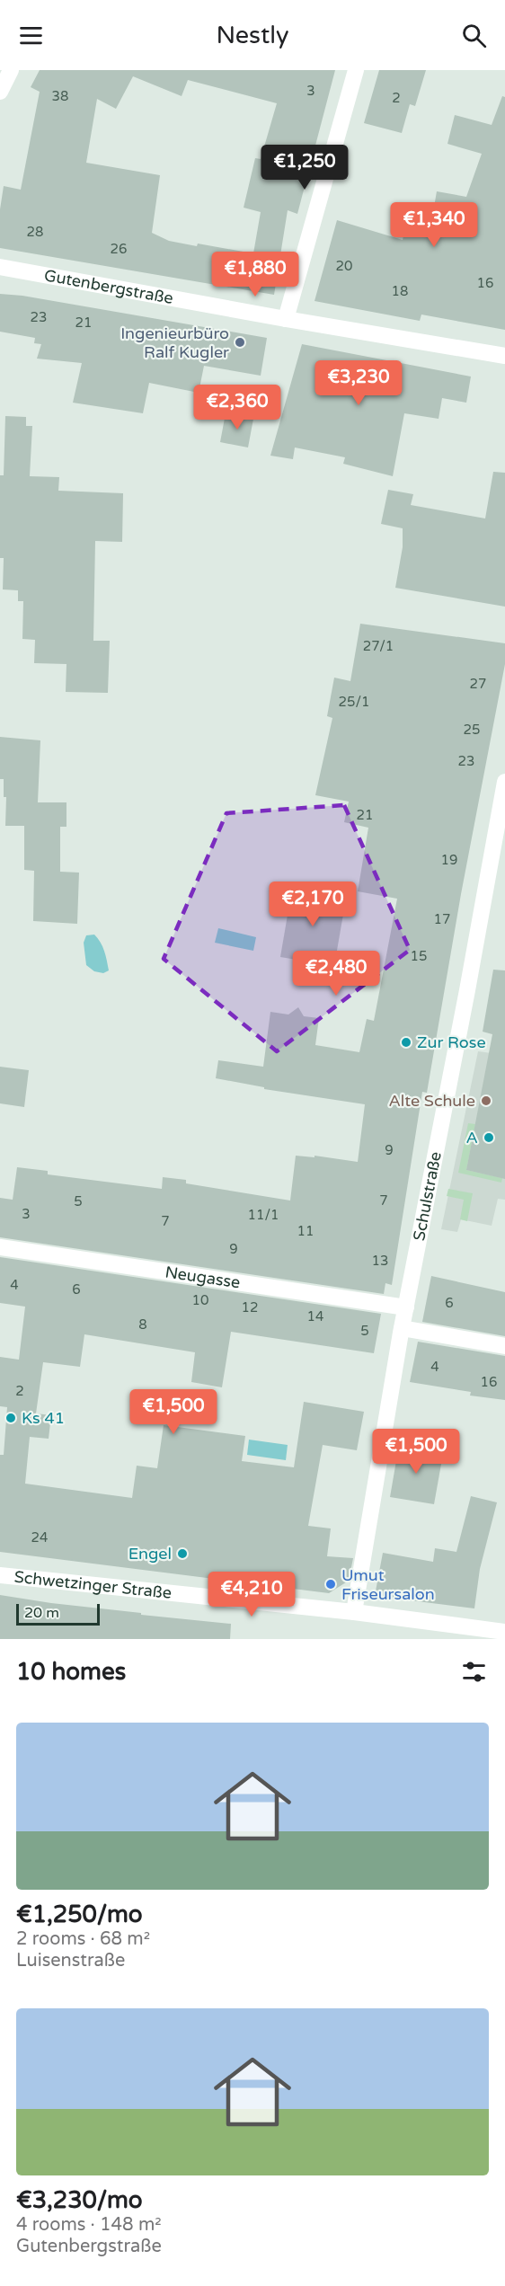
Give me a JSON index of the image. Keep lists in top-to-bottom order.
{
  "streets": {
    "street": [
      "Gutenbergstraße",
      "Schulstraße",
      "Neugasse",
      "Schwetzinger Straße"
    ]
  },
  "crossings": [
    ["Schulstraße", "Neugasse"],
    ["Schulstraße", "Schwetzinger Straße"]
  ],
  "places": [
    "Ingenieurbüro Ralf Kugler",
    "Zur Rose",
    "Alte Schule",
    "A",
    "Ks 41",
    "Engel",
    "Umut Friseursalon"
  ],
  "house_numbers": [
    "3",
    "38",
    "2",
    "28",
    "26",
    "20",
    "16",
    "18",
    "23",
    "21",
    "27/1",
    "27",
    "25/1",
    "25",
    "23",
    "21",
    "19",
    "17",
    "15",
    "9",
    "7",
    "5",
    "3",
    "11/1",
    "7",
    "11",
    "9",
    "13",
    "4",
    "6",
    "10",
    "6",
    "12",
    "14",
    "8",
    "5",
    "4",
    "16",
    "2",
    "24"
  ],
  "scale_bar": "20 m",
  "page": {
    "header": "Nestly",
    "price": [
      "€1,250",
      "€1,340",
      "€1,880",
      "€3,230",
      "€2,360",
      "€2,170",
      "€2,480",
      "€1,500",
      "€1,500",
      "€4,210"
    ],
    "scale": "20 m",
    "heading": "10 homes",
    "list": [
      {
        "name": "€1,250/mo",
        "note": "2 rooms · 68 m² · Luisenstraße"
      },
      {
        "name": "€3,230/mo",
        "note": "4 rooms · 148 m² · Gutenbergstraße"
      }
    ]
  }
}
